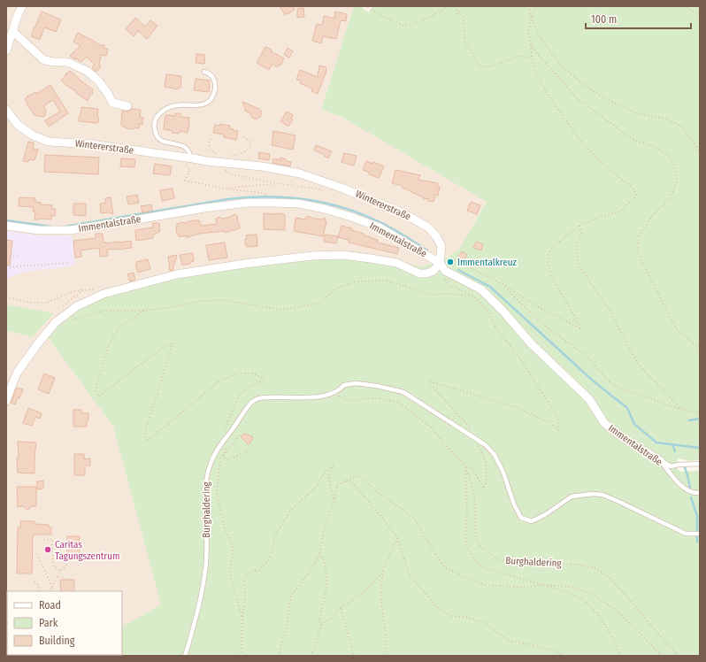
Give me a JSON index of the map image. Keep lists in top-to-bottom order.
{
  "streets": {
    "street": ["Wintererstraße", "Immentalstraße"],
    "lane": ["Burghaldering"]
  },
  "crossings": [
    ["Wintererstraße", "Immentalstraße"]
  ],
  "places": ["Immentalkreuz", "Caritas Tagungszentrum"],
  "legend": ["Road", "Park", "Building"],
  "scale_bar": "100 m"
}
